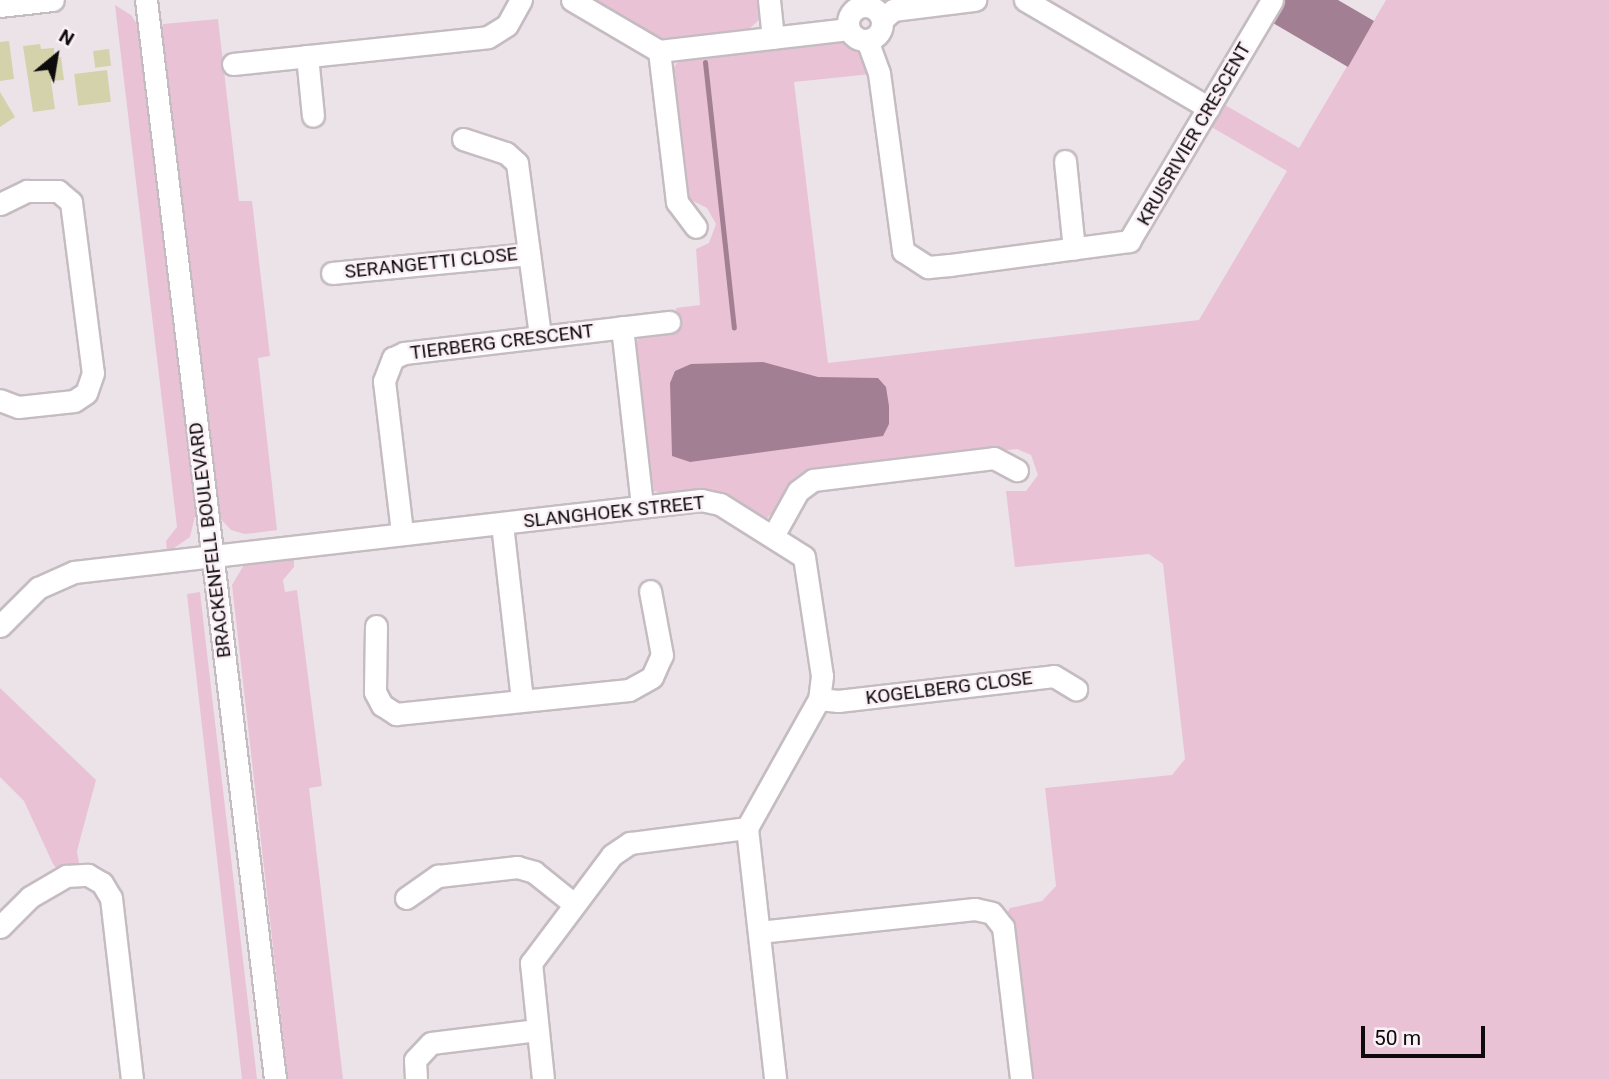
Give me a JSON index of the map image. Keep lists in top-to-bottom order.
{
  "streets": {
    "street": [
      "KRUISRIVIER CRESCENT",
      "SERANGETTI CLOSE",
      "TIERBERG CRESCENT",
      "SLANGHOEK STREET",
      "BRACKENFELL BOULEVARD",
      "KOGELBERG CLOSE"
    ]
  },
  "crossings": [
    ["SERANGETTI CLOSE", "TIERBERG CRESCENT"],
    ["TIERBERG CRESCENT", "SLANGHOEK STREET"],
    ["SLANGHOEK STREET", "BRACKENFELL BOULEVARD"],
    ["SLANGHOEK STREET", "KOGELBERG CLOSE"]
  ],
  "scale_bar": "50 m",
  "north": "top right"
}
